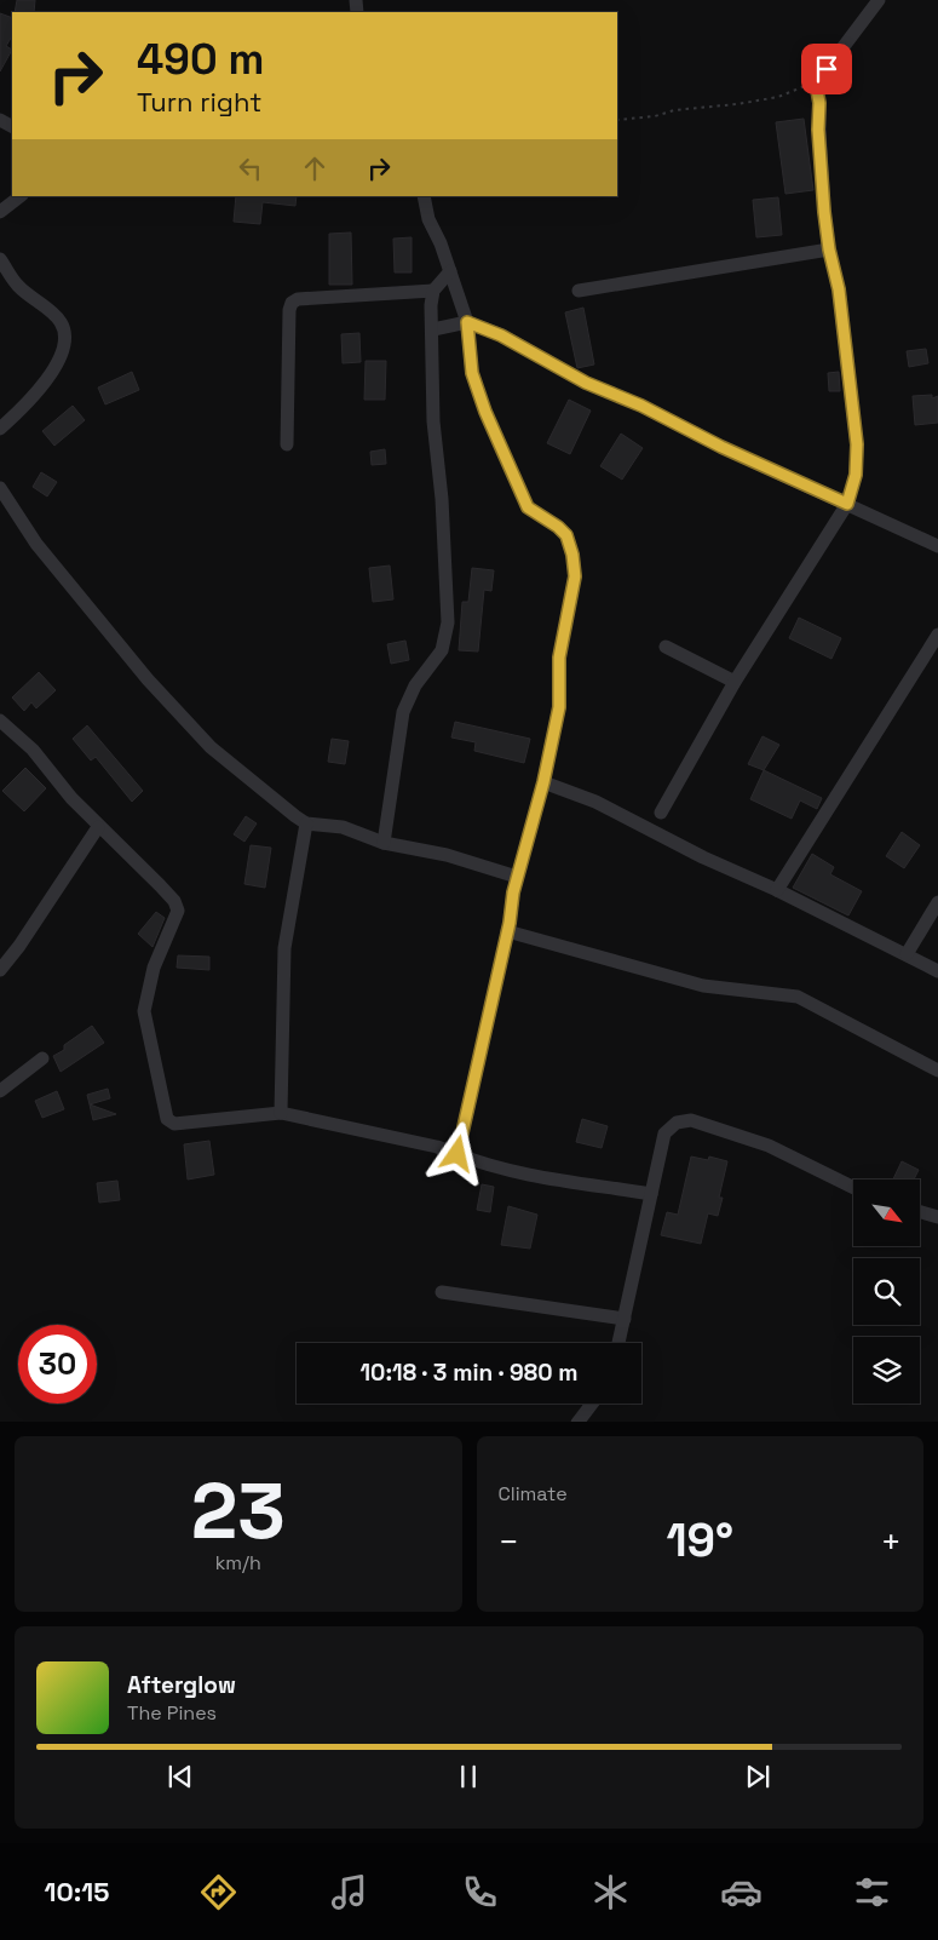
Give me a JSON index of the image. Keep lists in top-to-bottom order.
{
  "north": "bottom right",
  "page": {
    "turn": ["490 m", "Turn right"],
    "limit": "30",
    "trip": "10:18 · 3 min · 980 m",
    "tile": [
      ["23", "km/h"],
      "Climate"
    ],
    "heat": ["−", "19°", "+"],
    "song": ["Afterglow", "The Pines"],
    "tabs": "10:15"
  }
}
